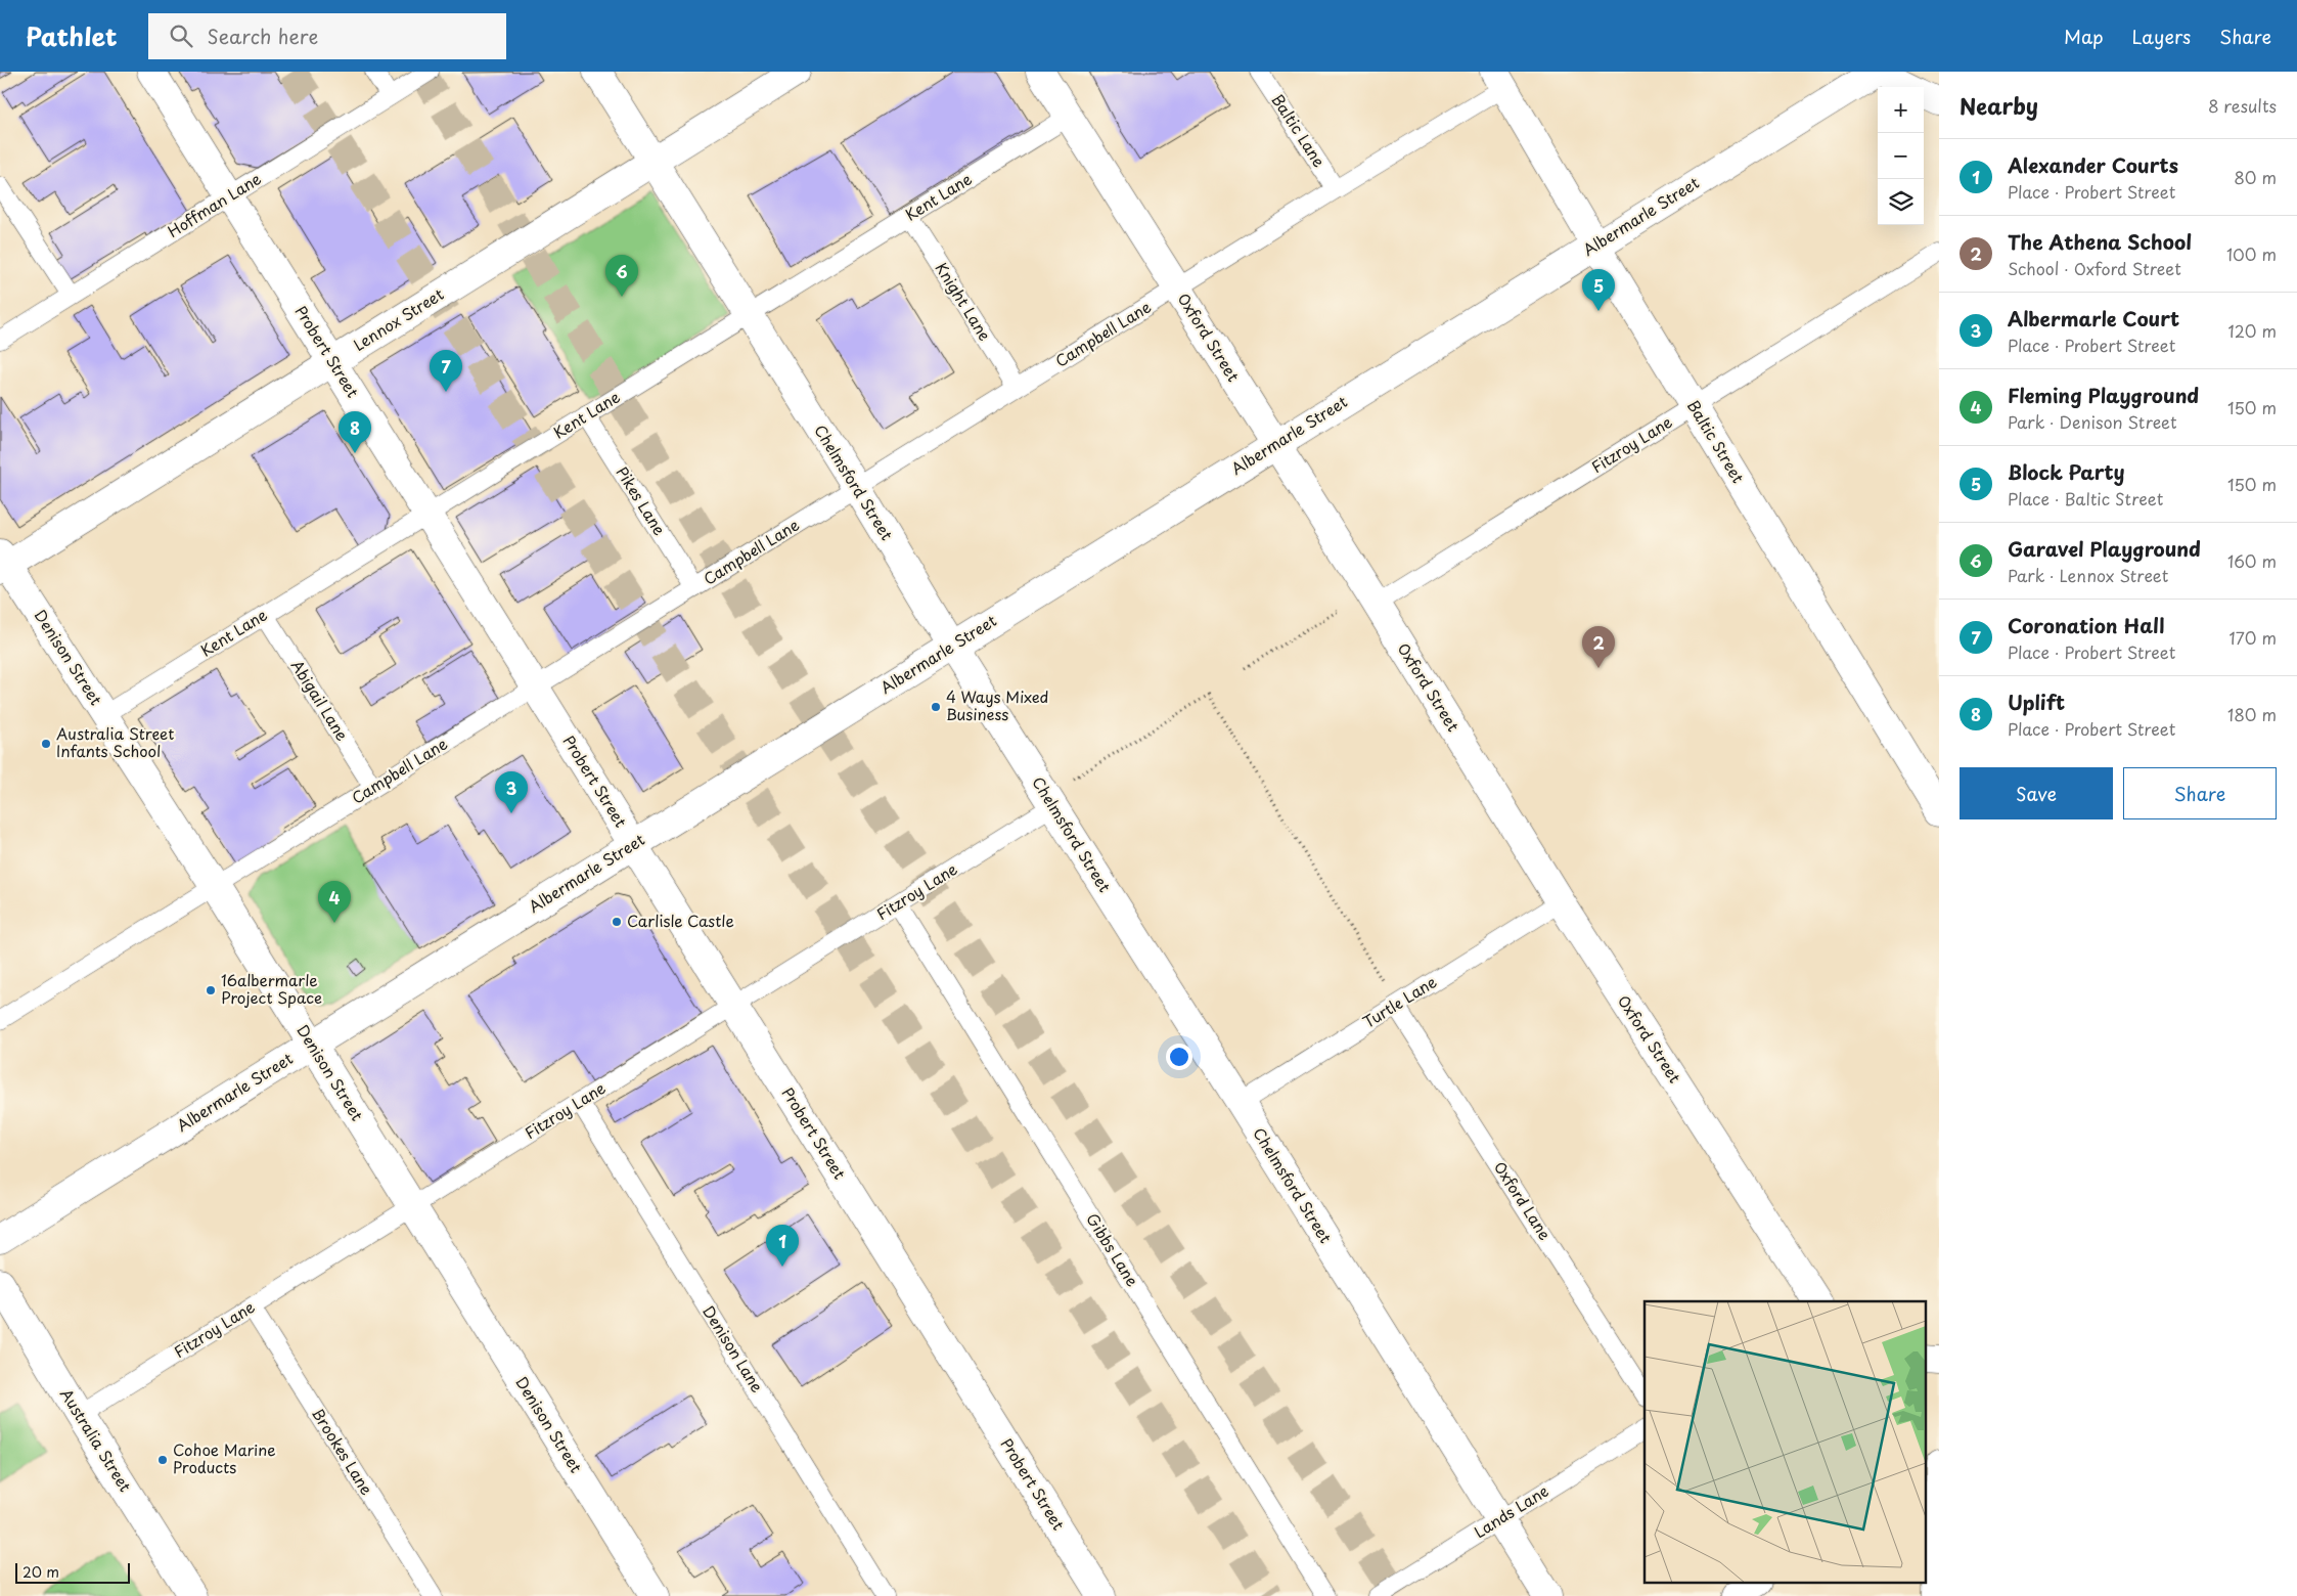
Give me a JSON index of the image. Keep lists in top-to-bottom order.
{
  "streets": {
    "street": [
      "Albermarle Street",
      "Lennox Street",
      "Oxford Street",
      "Probert Street",
      "Baltic Street",
      "Chelmsford Street",
      "Denison Street",
      "Australia Street"
    ],
    "lane": [
      "Baltic Lane",
      "Kent Lane",
      "Hoffman Lane",
      "Knight Lane",
      "Campbell Lane",
      "Fitzroy Lane",
      "Pikes Lane",
      "Abigail Lane",
      "Turtle Lane",
      "Oxford Lane",
      "Gibbs Lane",
      "Denison Lane",
      "Brookes Lane",
      "Lands Lane"
    ]
  },
  "crossings": [
    ["Baltic Lane", "Campbell Lane"],
    ["Kent Lane", "Knight Lane"],
    ["Kent Lane", "Oxford Street"],
    ["Kent Lane", "Probert Street"],
    ["Kent Lane", "Chelmsford Street"],
    ["Kent Lane", "Pikes Lane"],
    ["Kent Lane", "Denison Street"],
    ["Kent Lane", "Abigail Lane"],
    ["Hoffman Lane", "Probert Street"],
    ["Albermarle Street", "Oxford Street"],
    ["Albermarle Street", "Probert Street"],
    ["Albermarle Street", "Baltic Street"],
    ["Albermarle Street", "Chelmsford Street"],
    ["Albermarle Street", "Denison Street"],
    ["Knight Lane", "Campbell Lane"],
    ["Lennox Street", "Probert Street"],
    ["Lennox Street", "Chelmsford Street"],
    ["Lennox Street", "Denison Street"],
    ["Campbell Lane", "Oxford Street"],
    ["Campbell Lane", "Probert Street"],
    ["Campbell Lane", "Baltic Street"],
    ["Campbell Lane", "Chelmsford Street"],
    ["Campbell Lane", "Pikes Lane"],
    ["Campbell Lane", "Denison Street"],
    ["Campbell Lane", "Abigail Lane"],
    ["Oxford Street", "Fitzroy Lane"],
    ["Oxford Street", "Turtle Lane"],
    ["Probert Street", "Fitzroy Lane"],
    ["Baltic Street", "Fitzroy Lane"],
    ["Fitzroy Lane", "Chelmsford Street"],
    ["Fitzroy Lane", "Denison Street"],
    ["Fitzroy Lane", "Gibbs Lane"],
    ["Fitzroy Lane", "Denison Lane"],
    ["Fitzroy Lane", "Australia Street"],
    ["Fitzroy Lane", "Brookes Lane"],
    ["Chelmsford Street", "Turtle Lane"],
    ["Chelmsford Street", "Lands Lane"],
    ["Turtle Lane", "Oxford Lane"]
  ],
  "places": [
    "4 Ways Mixed Business",
    "Australia Street Infants School",
    "Carlisle Castle",
    "16albermarle Project Space",
    "Cohoe Marine Products"
  ],
  "scale_bar": "20 m",
  "page": {
    "header": "Pathlet",
    "search": "Search here",
    "nav": ["Map", "Layers", "Share"],
    "heading": ["Nearby", "8 results"],
    "map_buttons": ["+", "−"],
    "list": [
      {
        "mark": "1",
        "name": "Alexander Courts",
        "note": "Place · Probert Street",
        "value": "80 m"
      },
      {
        "mark": "2",
        "name": "The Athena School",
        "note": "School · Oxford Street",
        "value": "100 m"
      },
      {
        "mark": "3",
        "name": "Albermarle Court",
        "note": "Place · Probert Street",
        "value": "120 m"
      },
      {
        "mark": "4",
        "name": "Fleming Playground",
        "note": "Park · Denison Street",
        "value": "150 m"
      },
      {
        "mark": "5",
        "name": "Block Party",
        "note": "Place · Baltic Street",
        "value": "150 m"
      },
      {
        "mark": "6",
        "name": "Garavel Playground",
        "note": "Park · Lennox Street",
        "value": "160 m"
      },
      {
        "mark": "7",
        "name": "Coronation Hall",
        "note": "Place · Probert Street",
        "value": "170 m"
      },
      {
        "mark": "8",
        "name": "Uplift",
        "note": "Place · Probert Street",
        "value": "180 m"
      }
    ],
    "pins": [
      "6",
      "5",
      "7",
      "8",
      "2",
      "3",
      "4",
      "1"
    ],
    "buttons": ["Save", "Share"],
    "scale": "20 m"
  }
}
